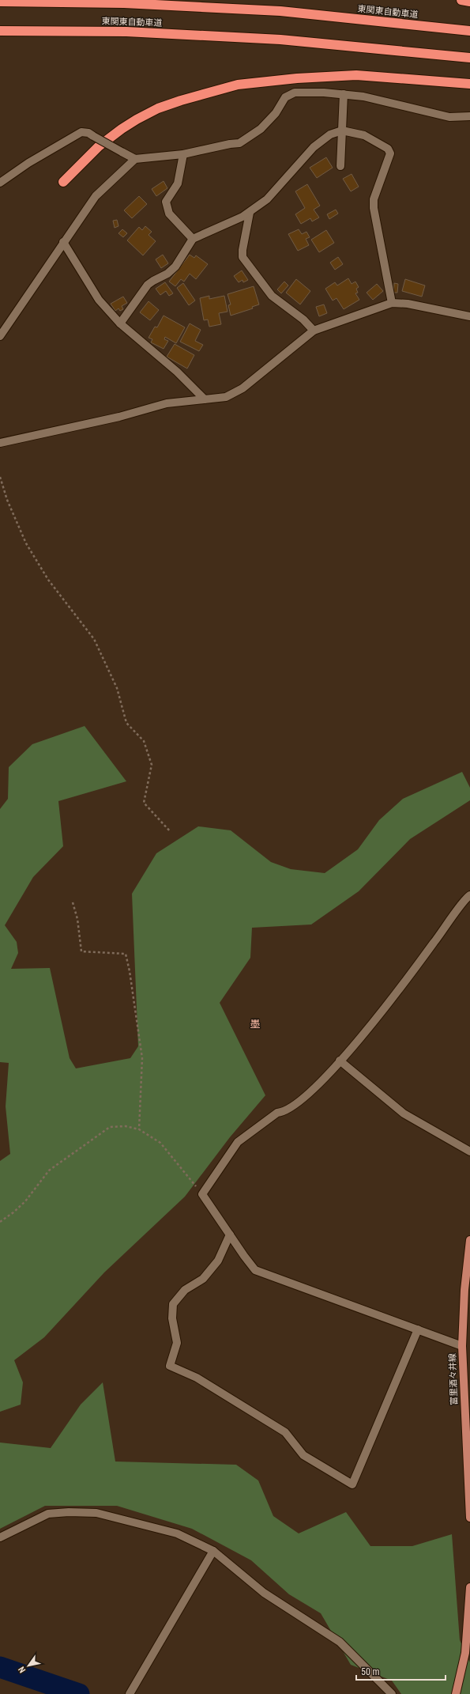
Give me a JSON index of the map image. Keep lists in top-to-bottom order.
{
  "streets": {
    "highway": ["東関東自動車道"],
    "main road": ["富里酒々井線"]
  },
  "districts": ["墨"],
  "scale_bar": "50 m",
  "north": "bottom left"
}
